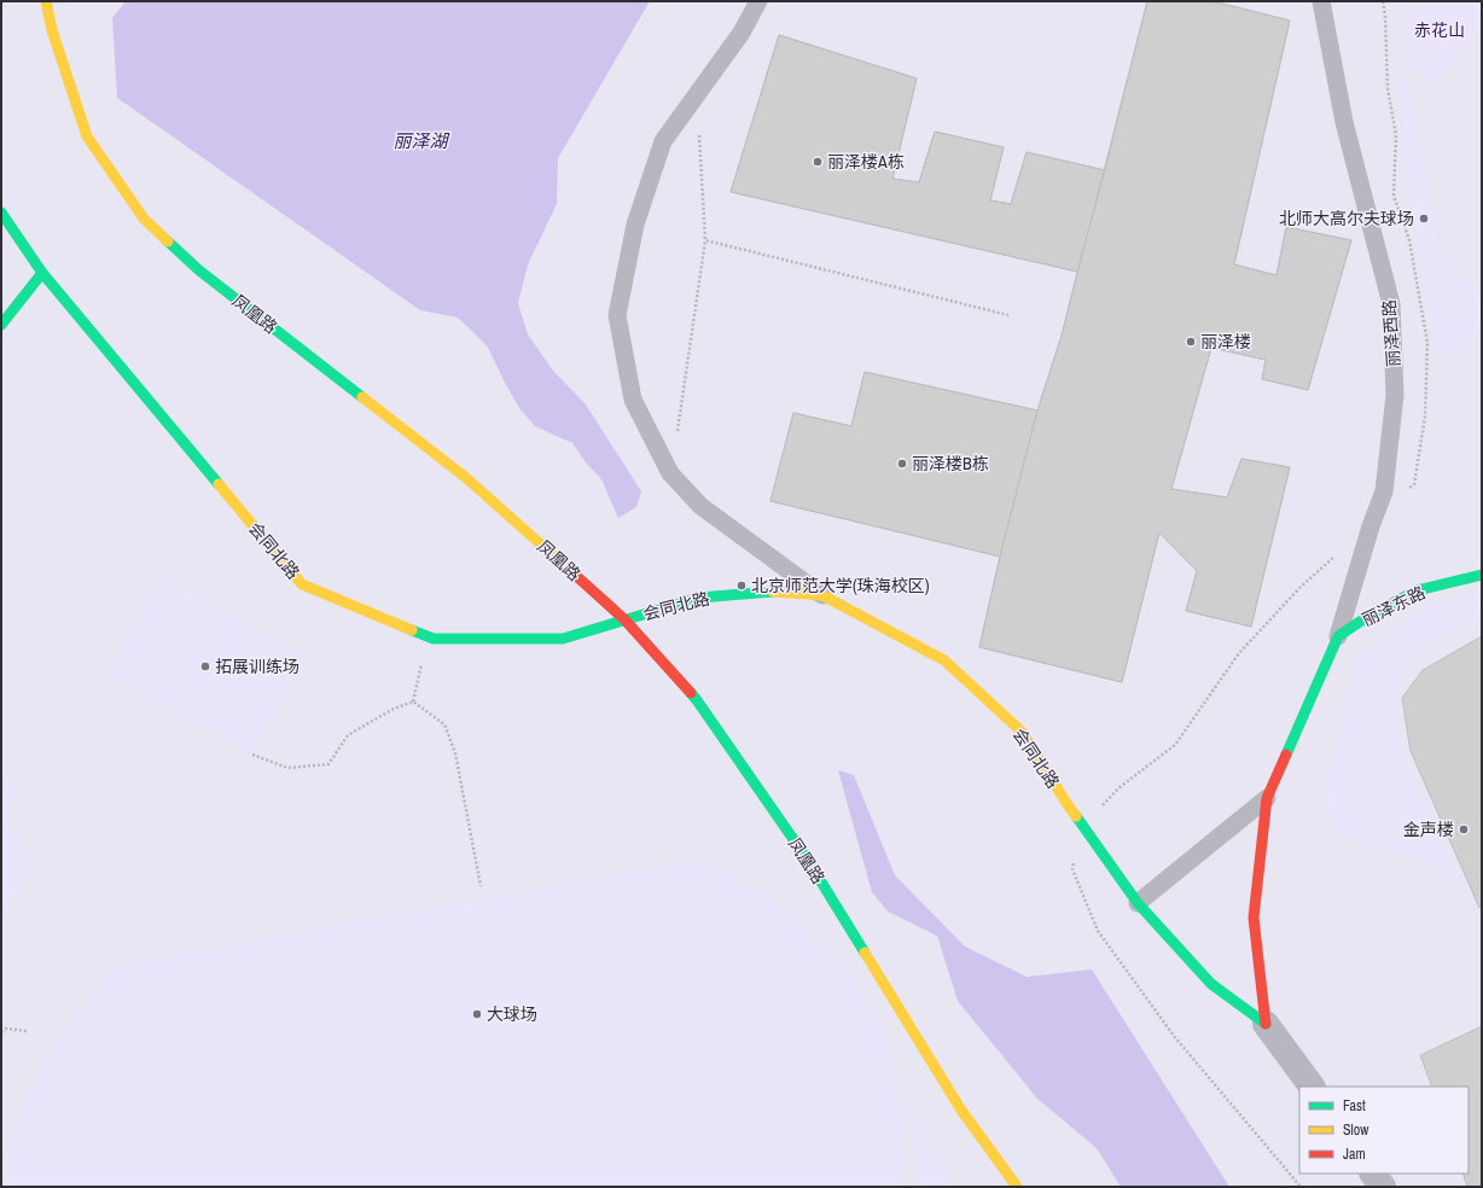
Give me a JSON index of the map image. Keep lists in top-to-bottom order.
{
  "streets": {
    "street": ["凤凰路", "会同北路", "丽泽东路"],
    "lane": ["丽泽西路"]
  },
  "crossings": [
    ["凤凰路", "会同北路"],
    ["丽泽西路", "丽泽东路"]
  ],
  "water": ["丽泽湖"],
  "parks": ["赤花山"],
  "places": [
    "丽泽楼A栋",
    "北师大高尔夫球场",
    "丽泽楼",
    "丽泽楼B栋",
    "北京师范大学(珠海校区)",
    "拓展训练场",
    "金声楼",
    "大球场"
  ],
  "legend": ["Fast", "Slow", "Jam"]
}
